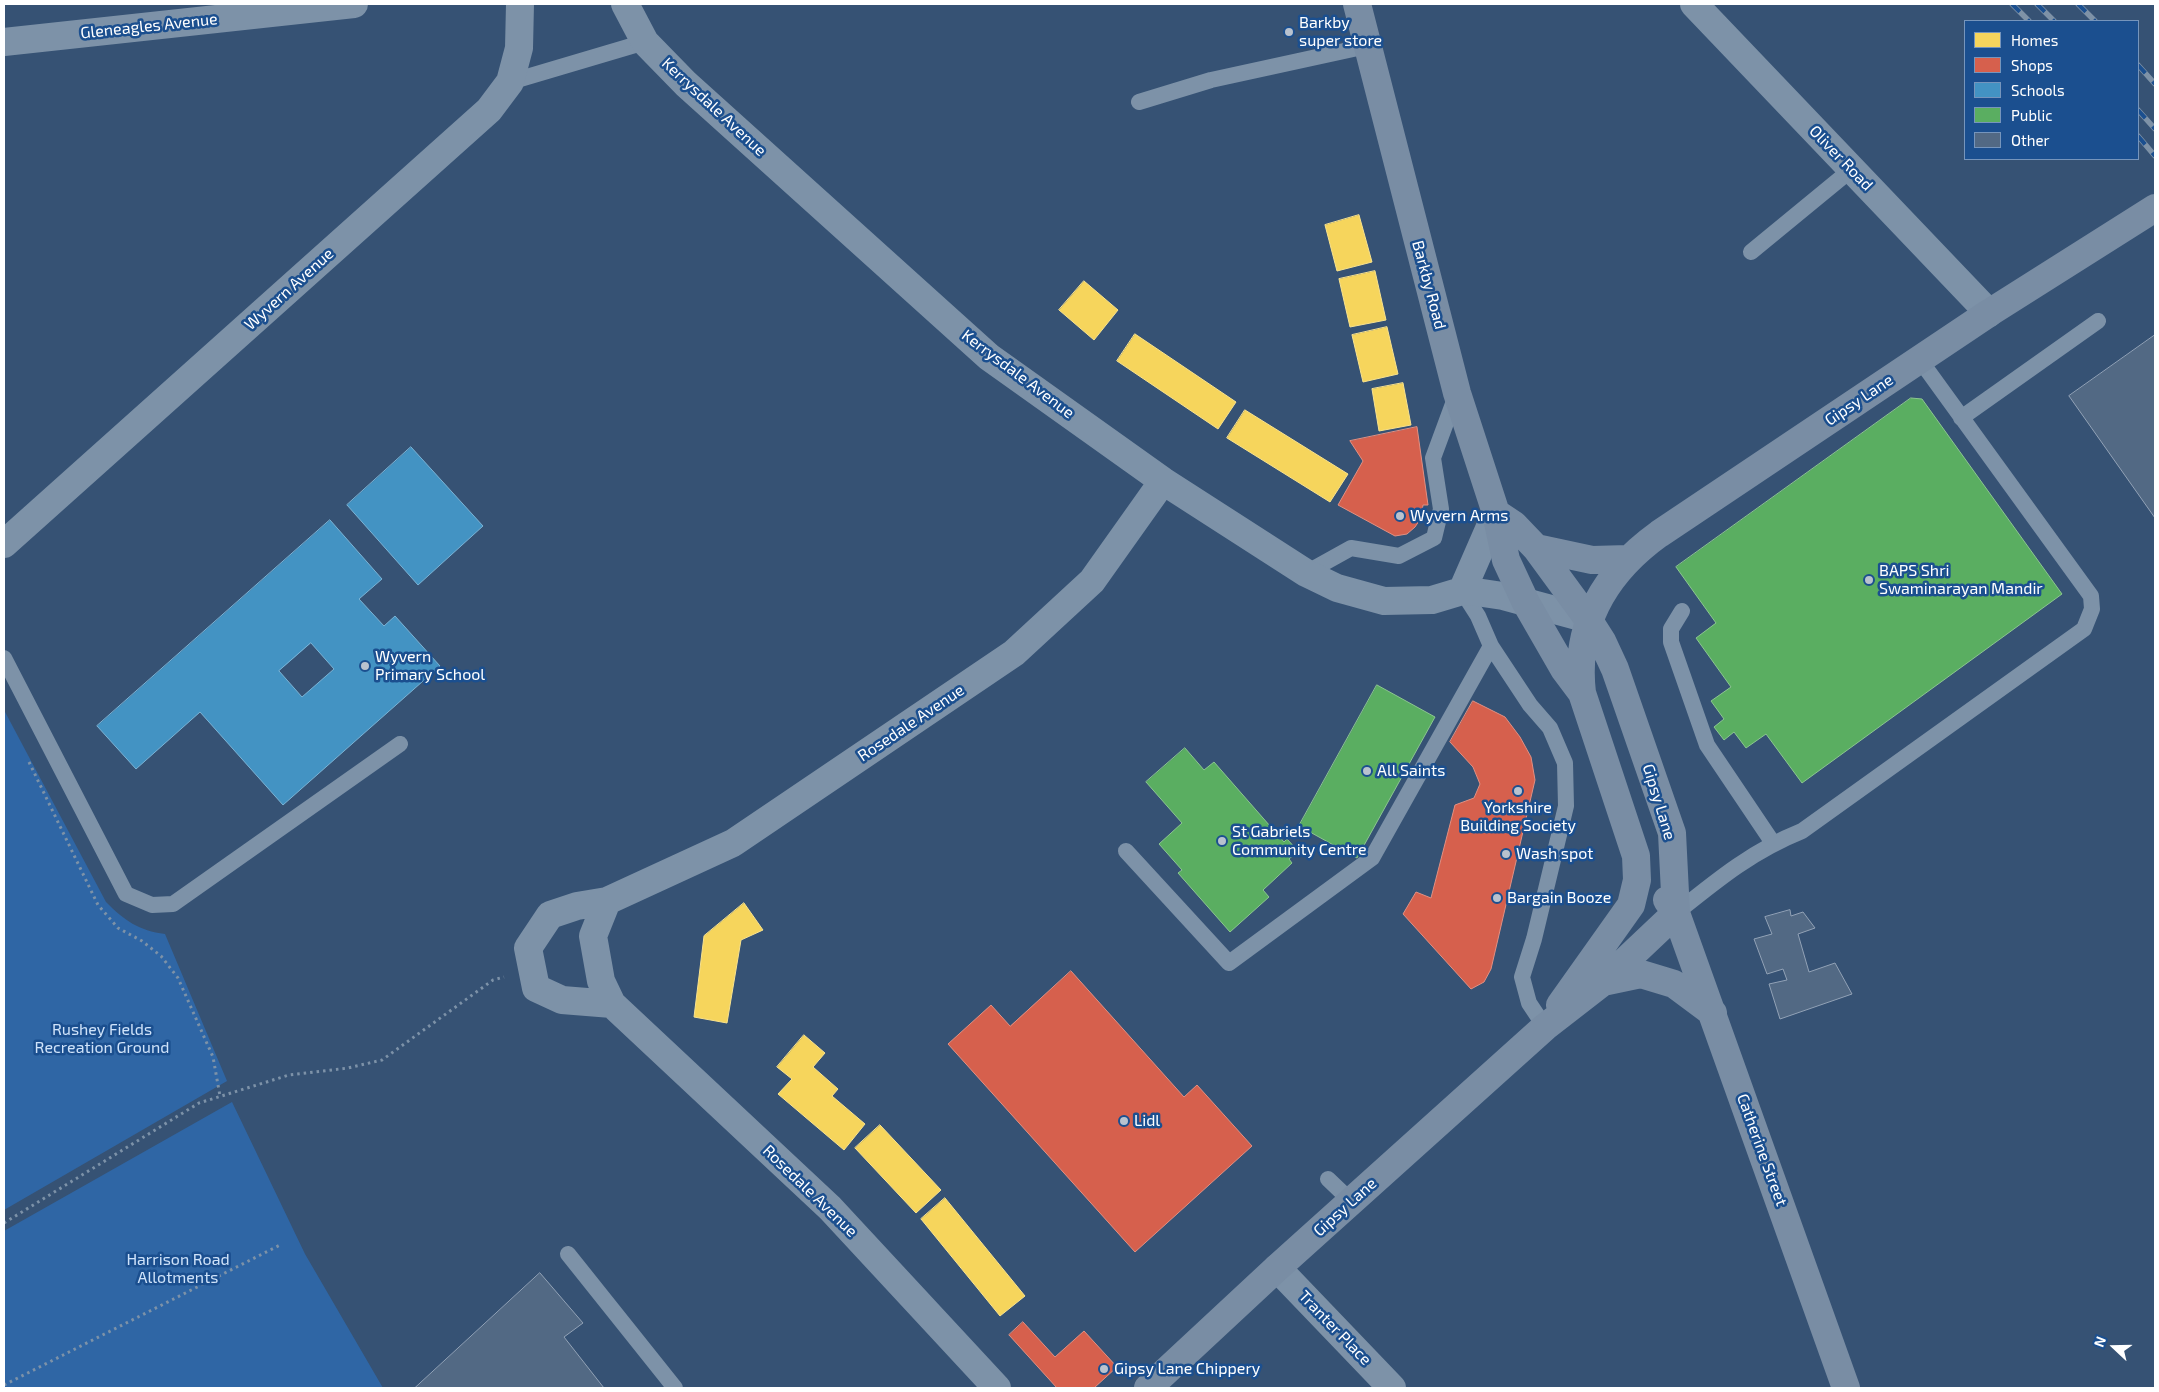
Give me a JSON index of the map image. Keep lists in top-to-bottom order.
{
  "streets": {
    "street": [
      "Gleneagles Avenue",
      "Kerrysdale Avenue",
      "Oliver Road",
      "Barkby Road",
      "Wyvern Avenue",
      "Gipsy Lane",
      "Rosedale Avenue",
      "Catherine Street",
      "Tranter Place"
    ]
  },
  "crossings": [
    ["Kerrysdale Avenue", "Barkby Road"],
    ["Kerrysdale Avenue", "Gipsy Lane"],
    ["Kerrysdale Avenue", "Rosedale Avenue"],
    ["Oliver Road", "Gipsy Lane"],
    ["Barkby Road", "Gipsy Lane"],
    ["Gipsy Lane", "Catherine Street"],
    ["Gipsy Lane", "Tranter Place"]
  ],
  "parks": ["Rushey Fields Recreation Ground", "Harrison Road Allotments"],
  "places": [
    "Barkby super store",
    "Wyvern Arms",
    "BAPS Shri Swaminarayan Mandir",
    "Wyvern Primary School",
    "All Saints",
    "Yorkshire Building Society",
    "St Gabriels Community Centre",
    "Wash spot",
    "Bargain Booze",
    "Lidl",
    "Gipsy Lane Chippery"
  ],
  "legend": [
    "Homes",
    "Shops",
    "Schools",
    "Public",
    "Other"
  ],
  "north": "left"
}
